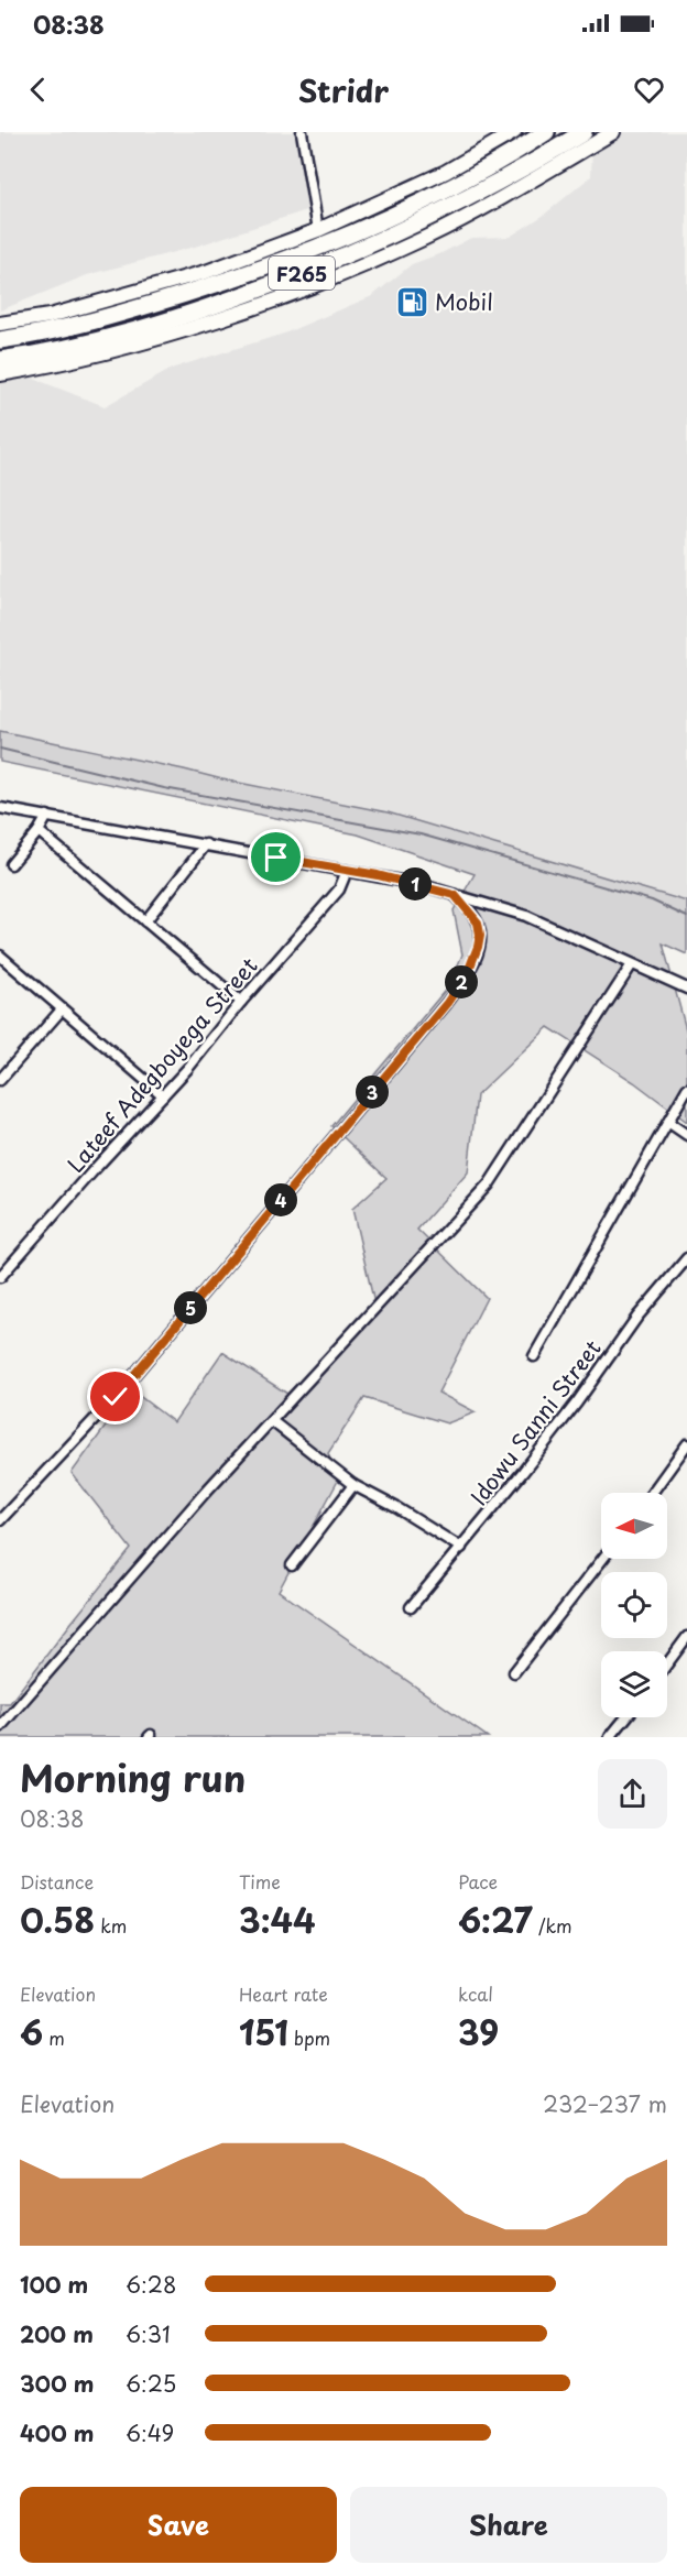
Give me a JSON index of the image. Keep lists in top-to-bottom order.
{
  "streets": {
    "highway": ["F265"],
    "street": ["Lateef Adegboyega Street", "Idowu Sanni Street"]
  },
  "places": {
    "fuel station": ["Mobil"]
  },
  "north": "left",
  "page": {
    "status": "08:38",
    "header": "Stridr",
    "pins": [
      "1",
      "2",
      "3",
      "4",
      "5"
    ],
    "heading": ["Morning run", "08:38"],
    "stats": [
      ["Distance", "0.58 km"],
      ["Time", "3:44"],
      ["Pace", "6:27 /km"],
      ["Elevation", "6 m"],
      ["Heart rate", "151 bpm"],
      ["kcal", "39"]
    ],
    "chart": ["Elevation", "232–237 m"],
    "list": [
      {
        "name": "100 m",
        "note": "6:28"
      },
      {
        "name": "200 m",
        "note": "6:31"
      },
      {
        "name": "300 m",
        "note": "6:25"
      },
      {
        "name": "400 m",
        "note": "6:49"
      }
    ],
    "buttons": ["Save", "Share"]
  }
}
